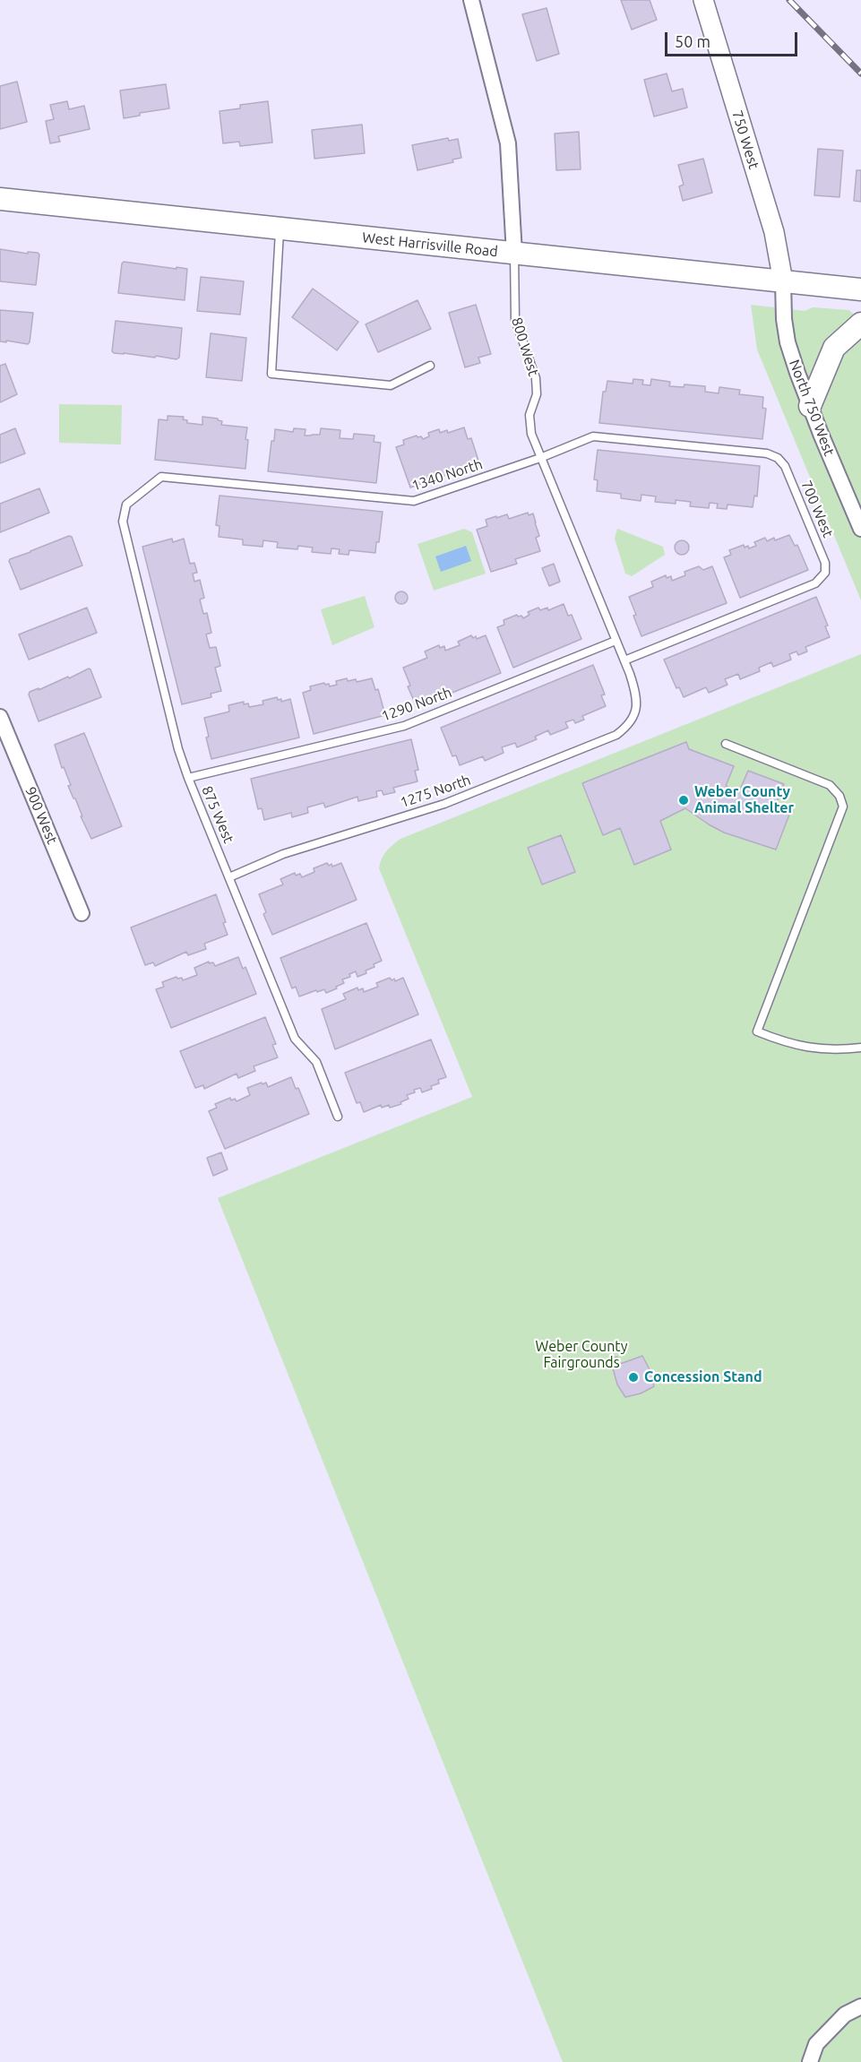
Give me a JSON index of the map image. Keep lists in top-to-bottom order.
{
  "streets": {
    "main road": ["West Harrisville Road"],
    "street": [
      "750 West",
      "800 West",
      "North 750 West",
      "900 West"
    ],
    "lane": [
      "1340 North",
      "700 West",
      "1290 North",
      "1275 North",
      "875 West"
    ]
  },
  "crossings": [
    ["750 West", "West Harrisville Road"],
    ["750 West", "North 750 West"],
    ["West Harrisville Road", "800 West"],
    ["West Harrisville Road", "North 750 West"],
    ["800 West", "1340 North"],
    ["800 West", "700 West"],
    ["800 West", "1290 North"],
    ["800 West", "1275 North"],
    ["1340 North", "700 West"],
    ["1340 North", "875 West"],
    ["1290 North", "875 West"],
    ["1275 North", "875 West"]
  ],
  "parks": ["Weber County Fairgrounds"],
  "places": ["Weber County Animal Shelter", "Concession Stand"],
  "scale_bar": "50 m"
}
